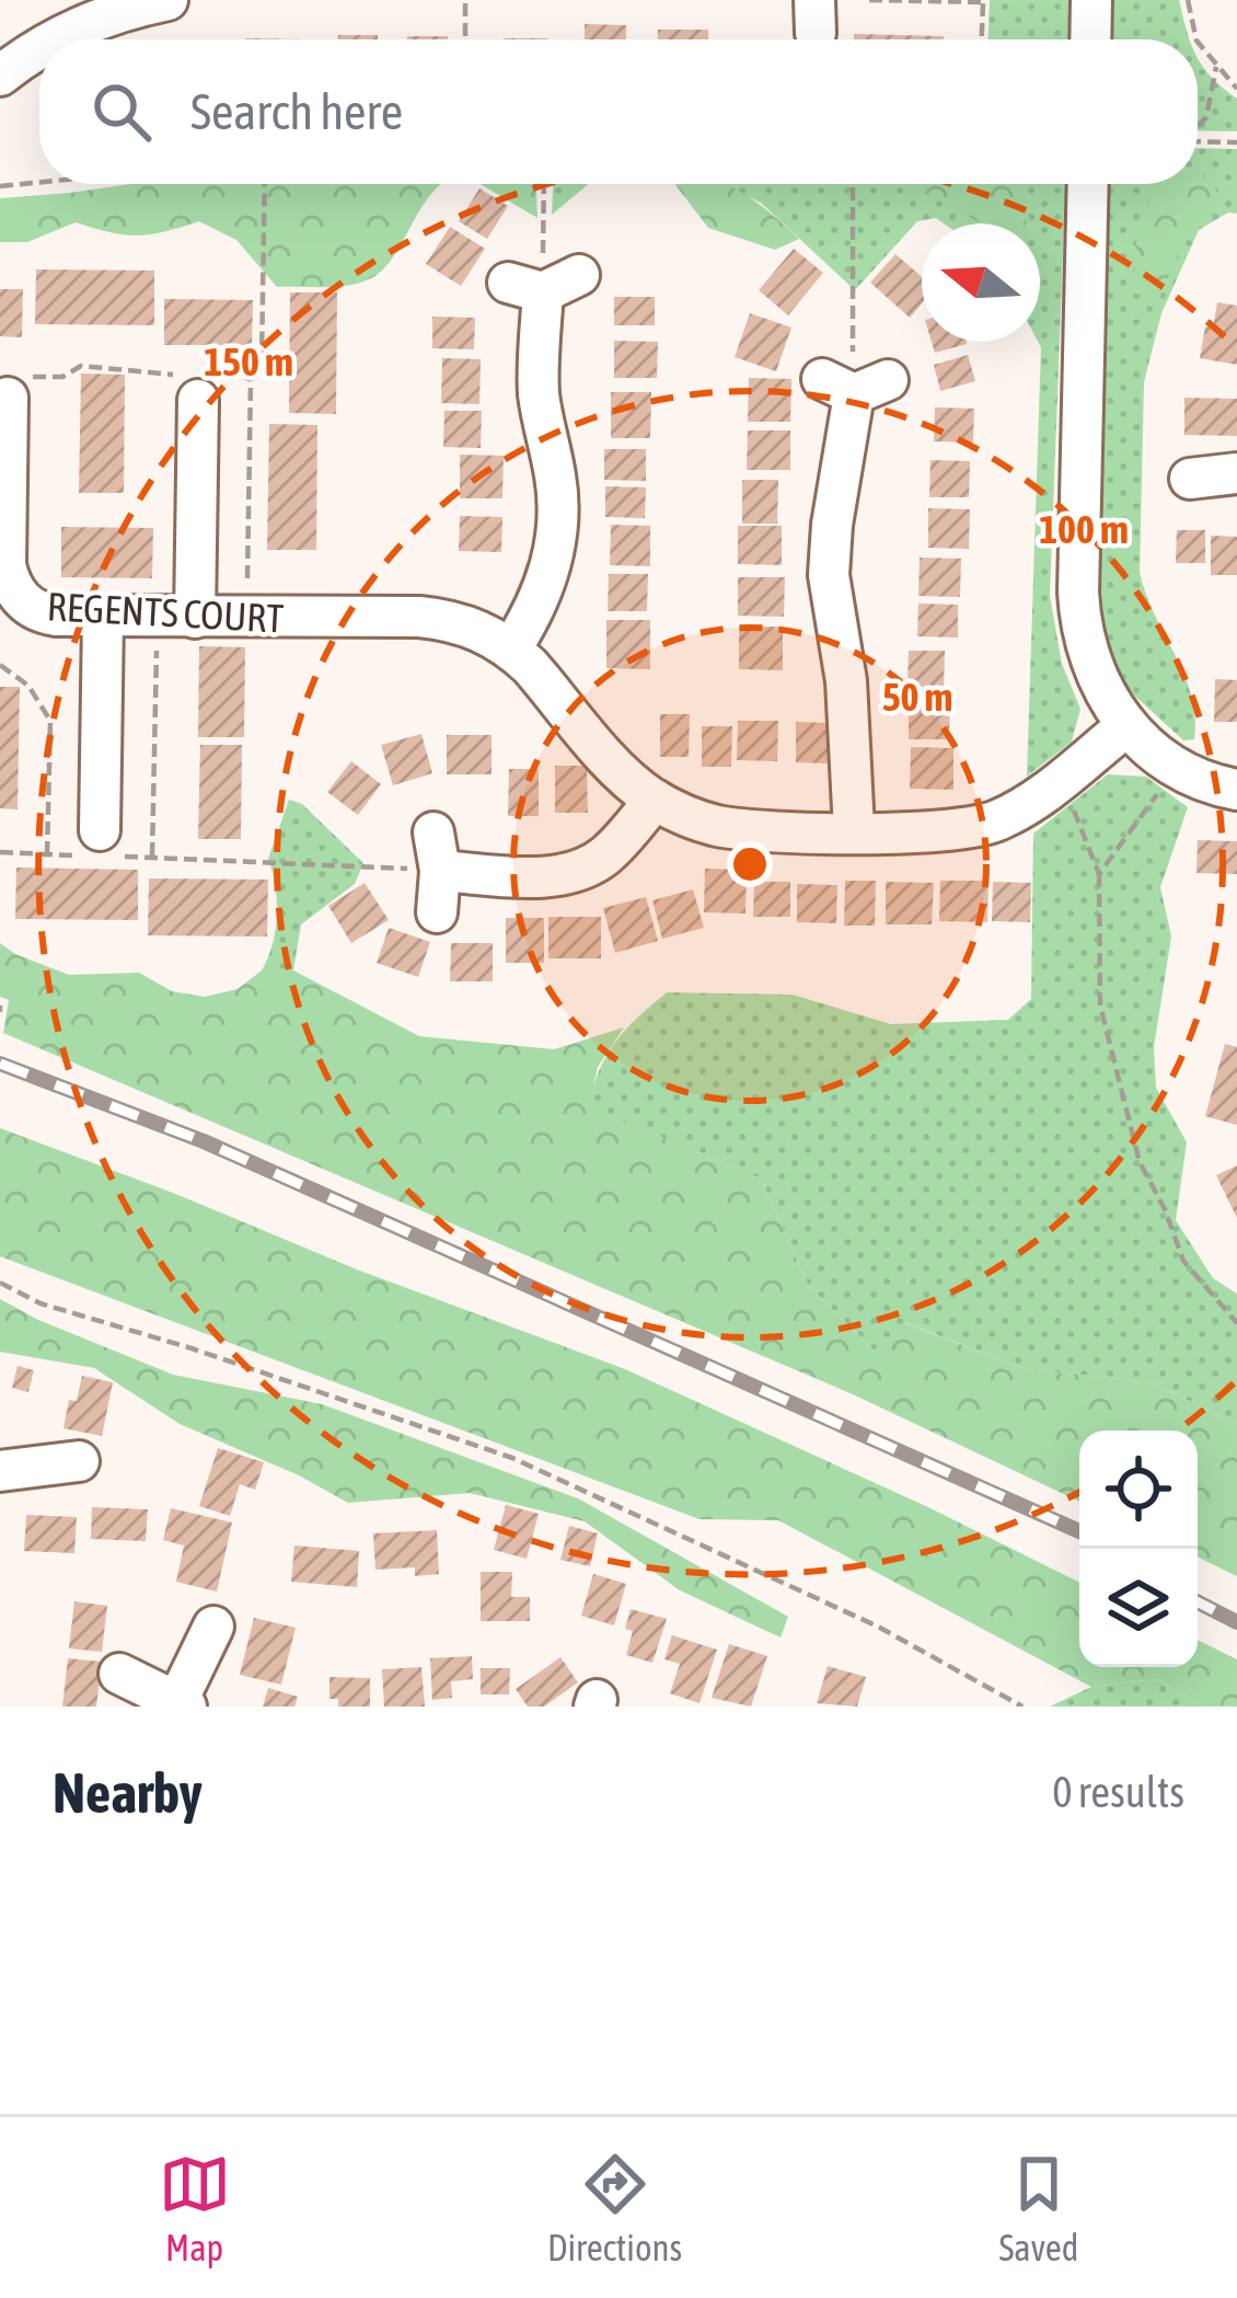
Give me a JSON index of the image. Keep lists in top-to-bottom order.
{
  "streets": {
    "street": ["REGENTS COURT"]
  },
  "north": "left",
  "page": {
    "search": "Search here",
    "heading": ["Nearby", "0 results"],
    "nav": ["Map", "Directions", "Saved"]
  },
  "rings": ["150 m", "100 m", "50 m"]
}
